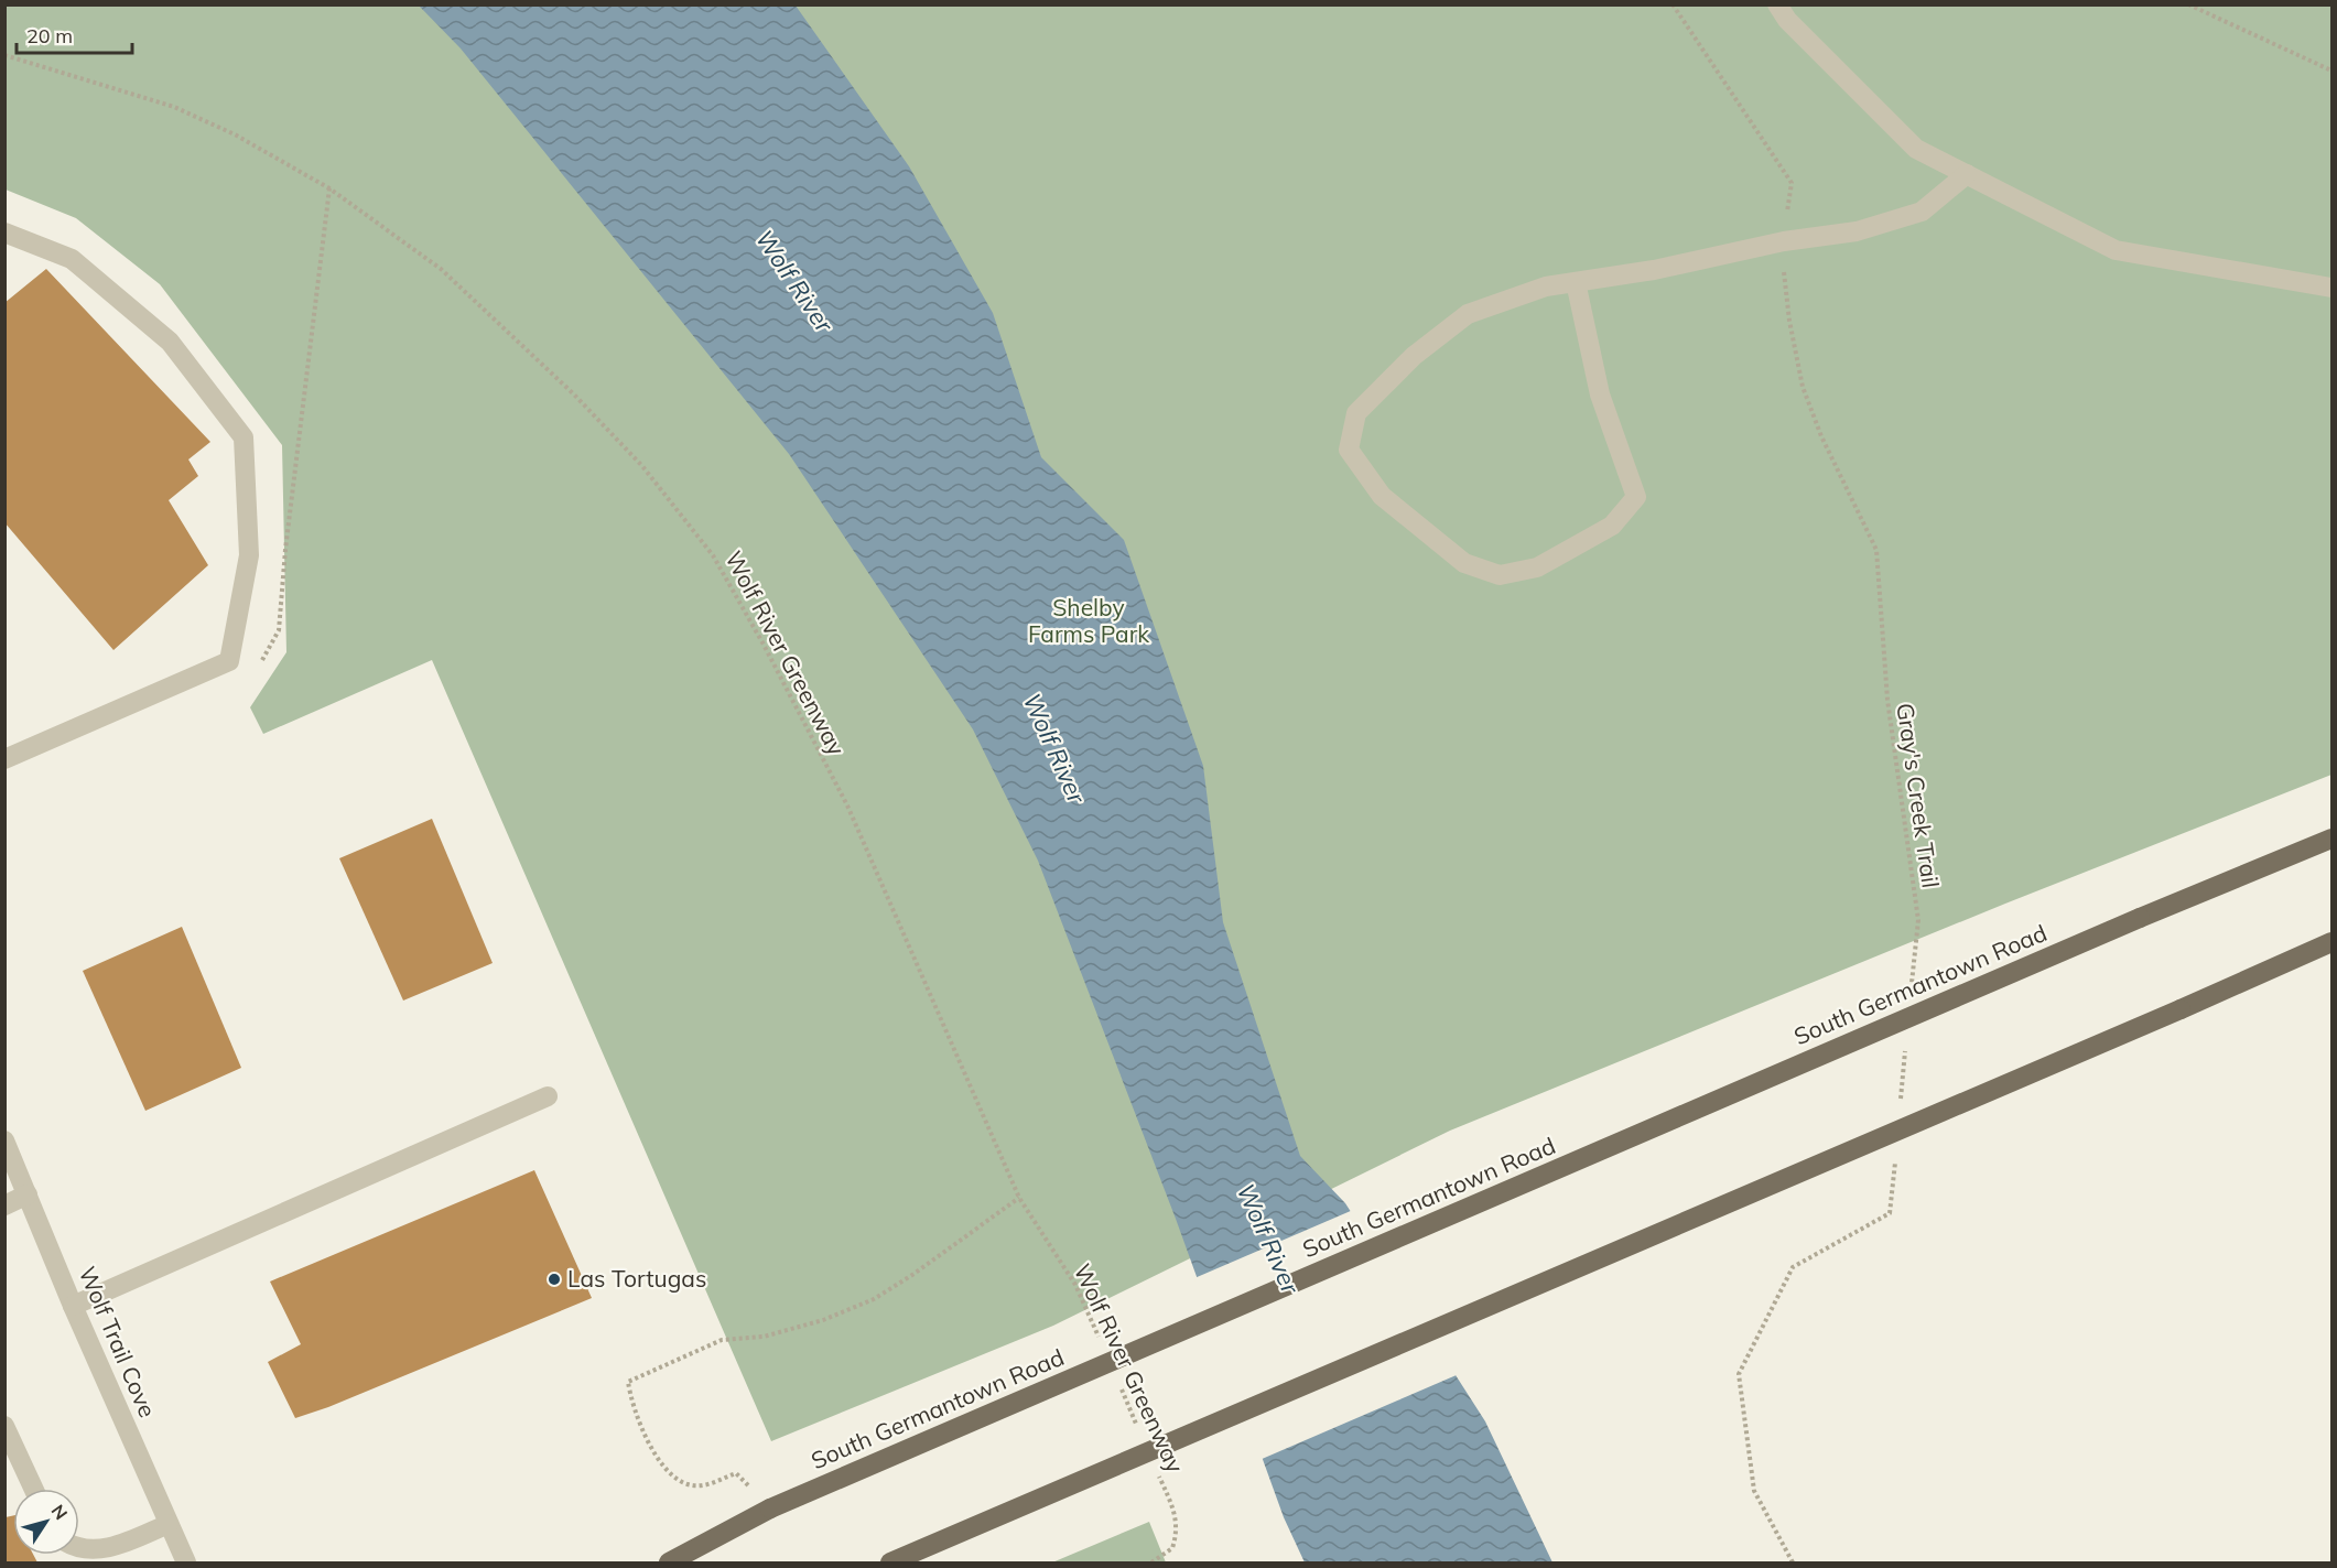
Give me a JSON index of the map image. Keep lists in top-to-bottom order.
{
  "streets": {
    "main road": ["South Germantown Road"],
    "street": ["Wolf Trail Cove"],
    "path": ["Wolf River Greenway", "Gray's Creek Trail"]
  },
  "water": ["Wolf River"],
  "parks": ["Shelby Farms Park"],
  "places": ["Las Tortugas"],
  "scale_bar": "20 m",
  "north": "top right"
}
